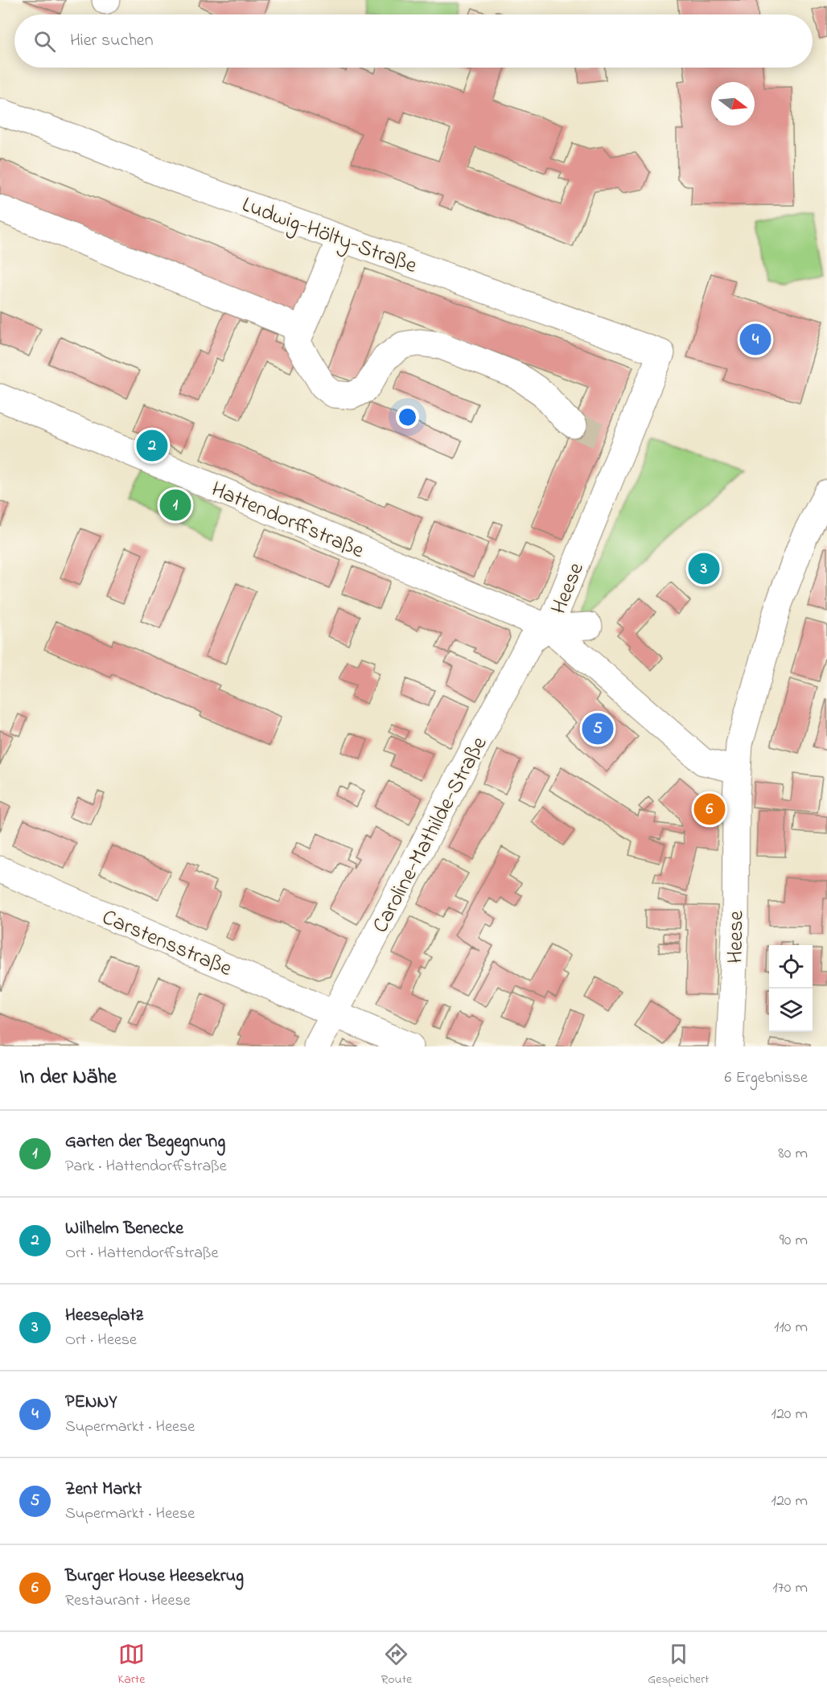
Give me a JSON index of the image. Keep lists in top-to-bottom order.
{
  "streets": {
    "street": [
      "Ludwig-Hölty-Straße",
      "Hattendorffstraße",
      "Heese",
      "Caroline-Mathilde-Straße",
      "Carstensstraße"
    ]
  },
  "crossings": [
    ["Ludwig-Hölty-Straße", "Heese"],
    ["Hattendorffstraße", "Heese"],
    ["Hattendorffstraße", "Caroline-Mathilde-Straße"],
    ["Heese", "Caroline-Mathilde-Straße"],
    ["Caroline-Mathilde-Straße", "Carstensstraße"]
  ],
  "north": "right",
  "page": {
    "search": "Hier suchen",
    "pins": [
      "4",
      "2",
      "1",
      "3",
      "5",
      "6"
    ],
    "heading": ["In der Nähe", "6 Ergebnisse"],
    "list": [
      {
        "mark": "1",
        "name": "Garten der Begegnung",
        "note": "Park · Hattendorffstraße",
        "value": "80 m"
      },
      {
        "mark": "2",
        "name": "Wilhelm Benecke",
        "note": "Ort · Hattendorffstraße",
        "value": "90 m"
      },
      {
        "mark": "3",
        "name": "Heeseplatz",
        "note": "Ort · Heese",
        "value": "110 m"
      },
      {
        "mark": "4",
        "name": "PENNY",
        "note": "Supermarkt · Heese",
        "value": "120 m"
      },
      {
        "mark": "5",
        "name": "Zent Markt",
        "note": "Supermarkt · Heese",
        "value": "120 m"
      },
      {
        "mark": "6",
        "name": "Burger House Heesekrug",
        "note": "Restaurant · Heese",
        "value": "170 m"
      }
    ],
    "nav": ["Karte", "Route", "Gespeichert"]
  }
}
